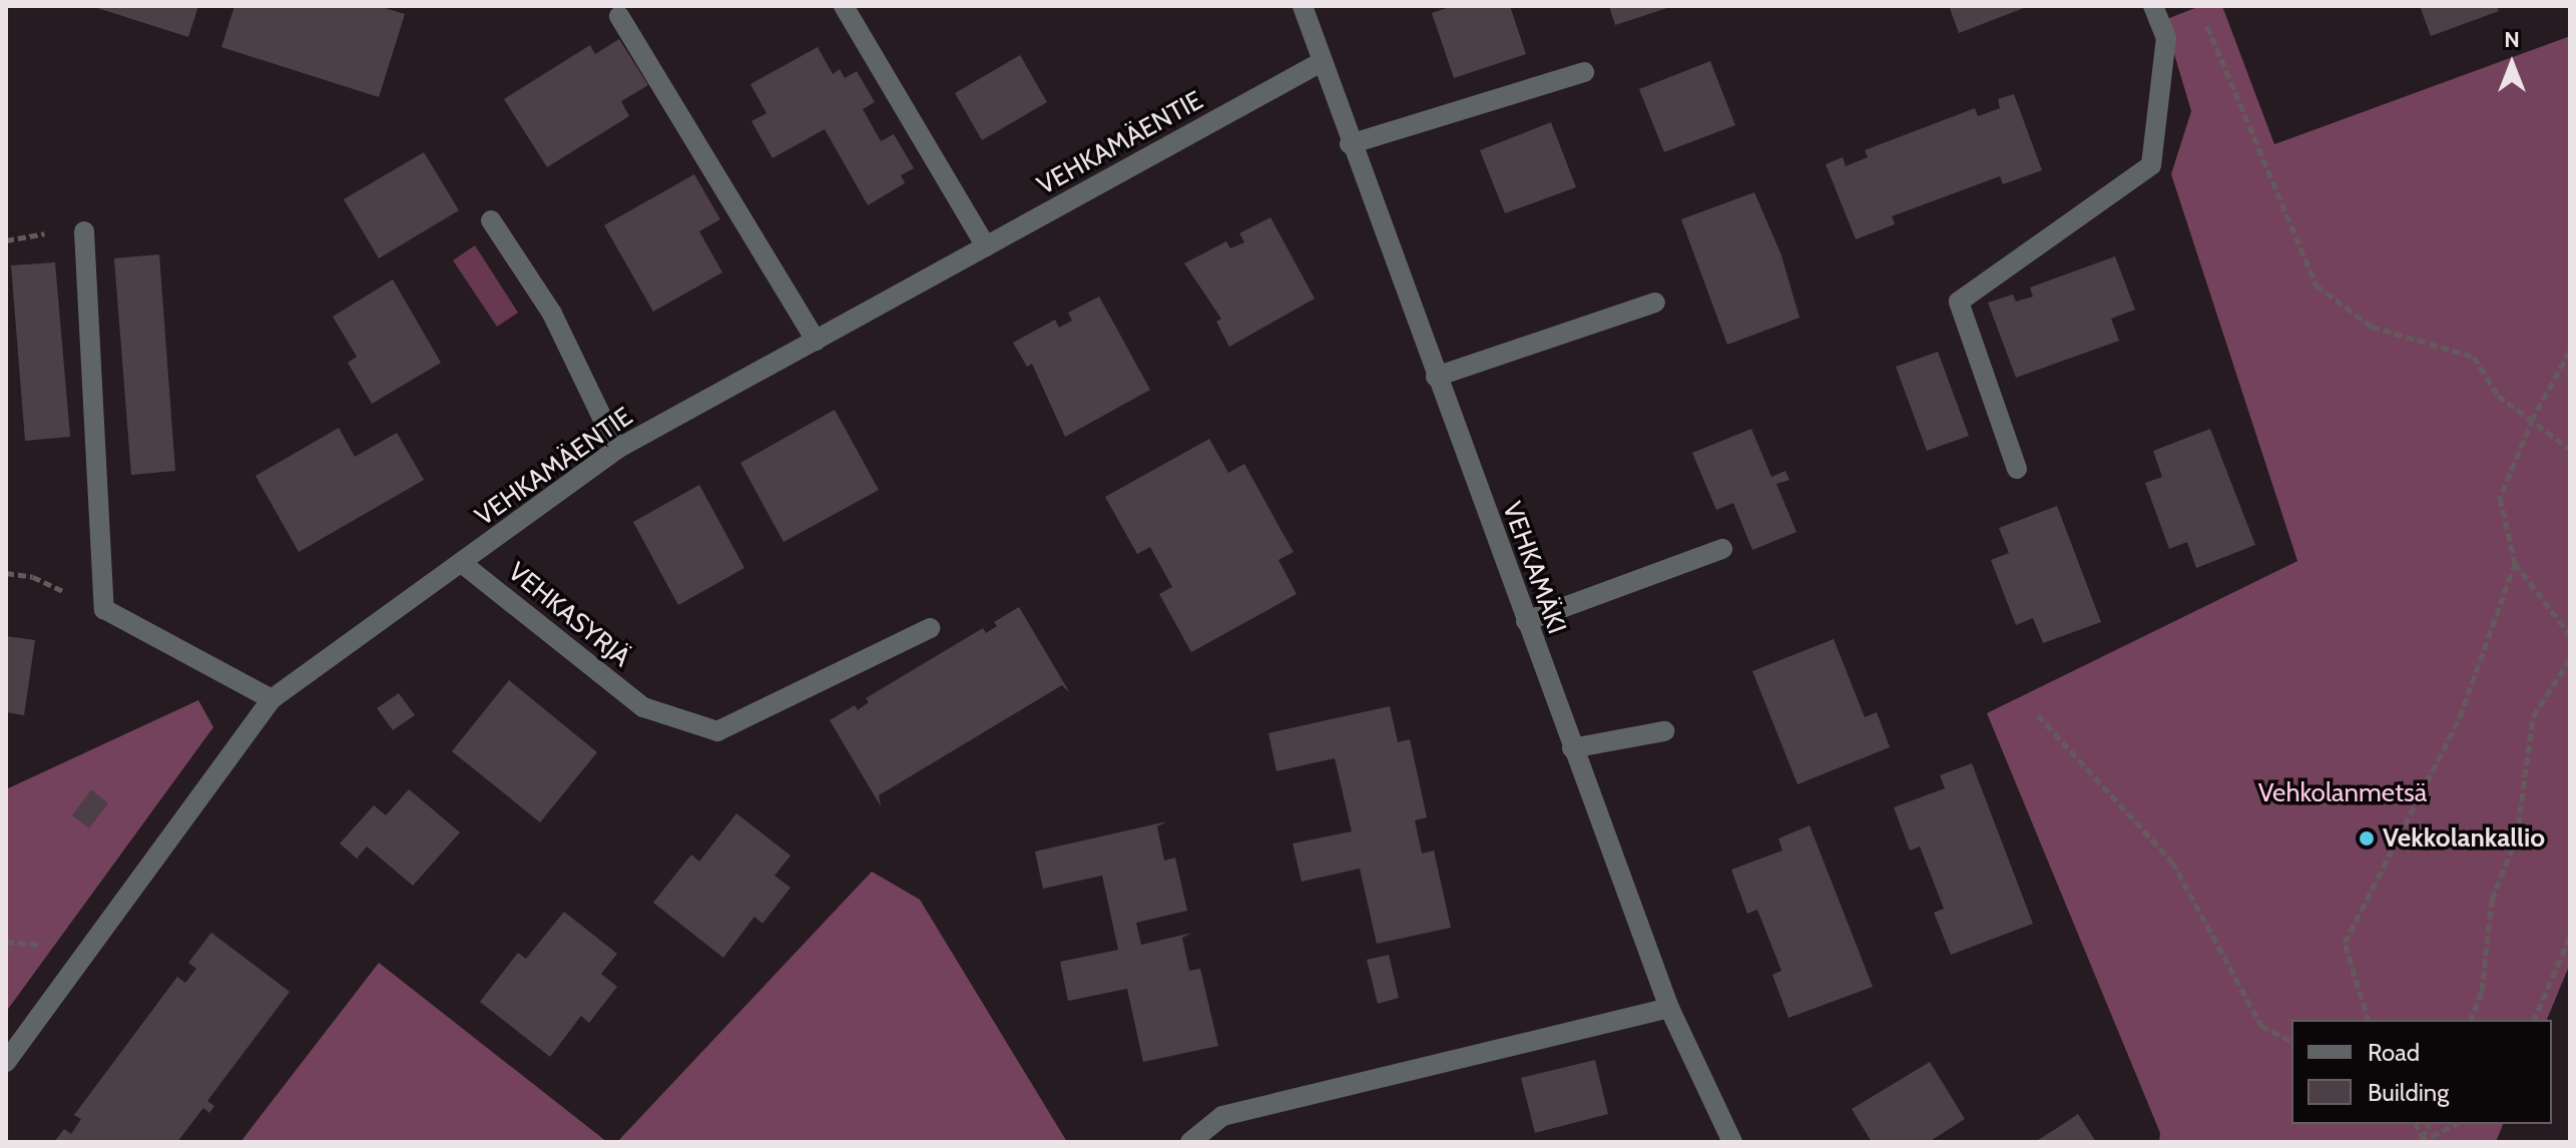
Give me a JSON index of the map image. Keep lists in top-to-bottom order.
{
  "streets": {
    "street": ["VEHKAMÄENTIE", "VEHKAMÄKI", "VEHKASYRJÄ"]
  },
  "crossings": [
    ["VEHKAMÄENTIE", "VEHKAMÄKI"],
    ["VEHKAMÄENTIE", "VEHKASYRJÄ"]
  ],
  "parks": ["Vehkolanmetsä"],
  "places": ["Vekkolankallio"],
  "legend": ["Road", "Building"],
  "north": "top"
}
